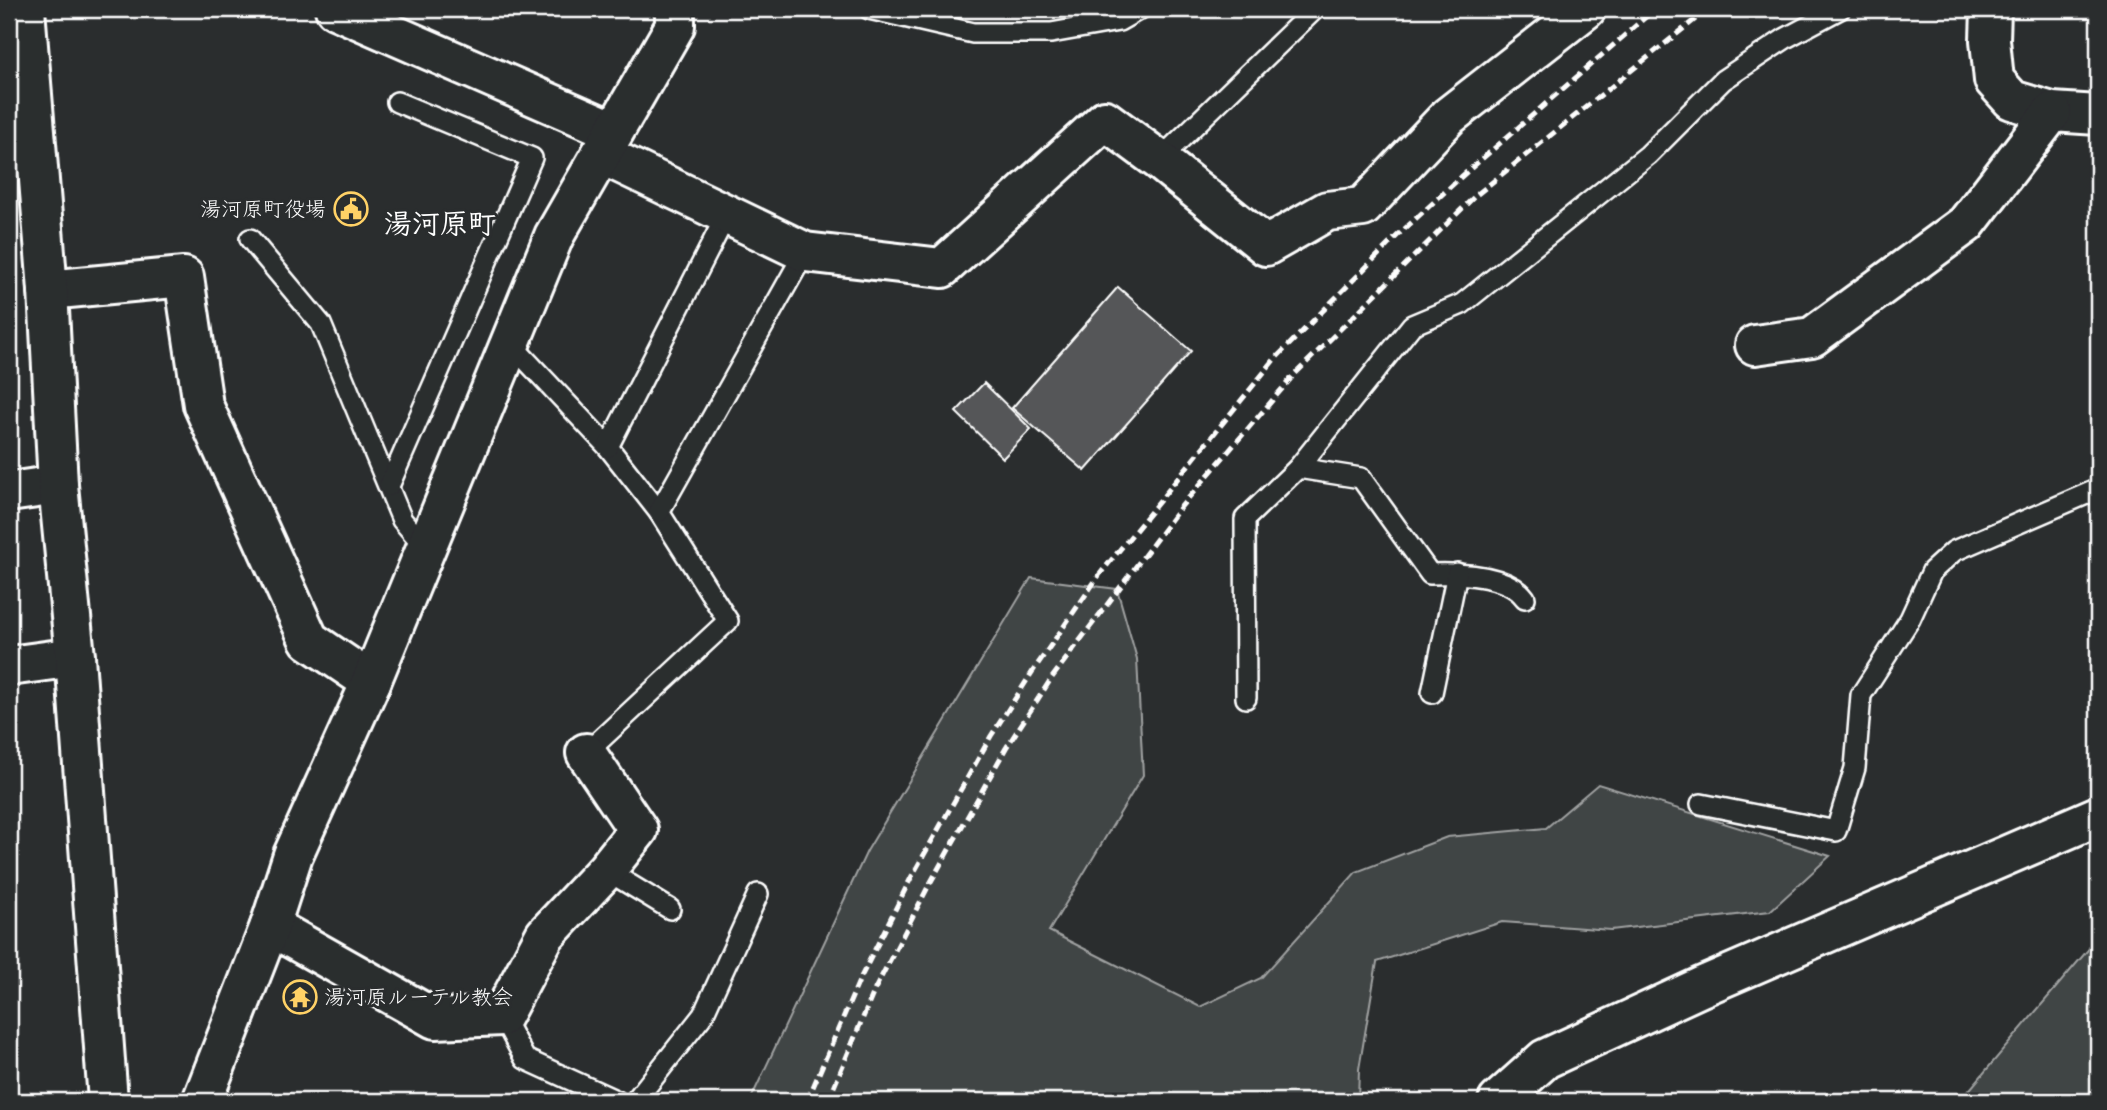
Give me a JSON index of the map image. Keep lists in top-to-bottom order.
{
  "districts": ["湯河原町"],
  "places": {
    "public building": ["湯河原町役場"],
    "temple": ["湯河原ルーテル教会"]
  }
}
